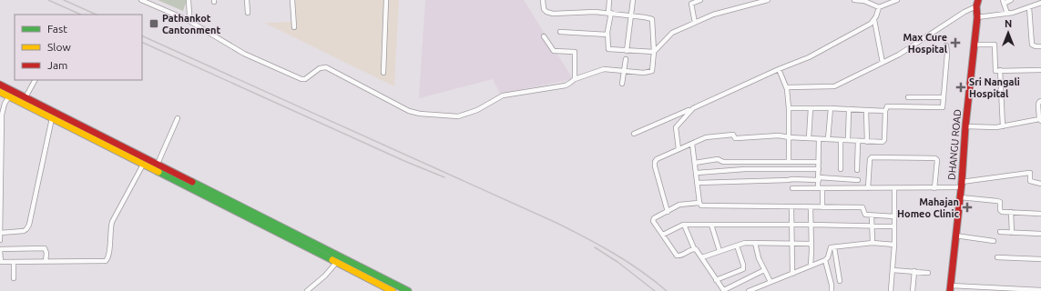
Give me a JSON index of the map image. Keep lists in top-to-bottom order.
{
  "streets": {
    "main road": ["DHANGU ROAD"]
  },
  "places": {
    "transit": ["Pathankot Cantonment"],
    "health": ["Max Cure Hospital", "Sri Nangali Hospital", "Mahajan Homeo Clinic"]
  },
  "legend": ["Fast", "Slow", "Jam"],
  "north": "top"
}
